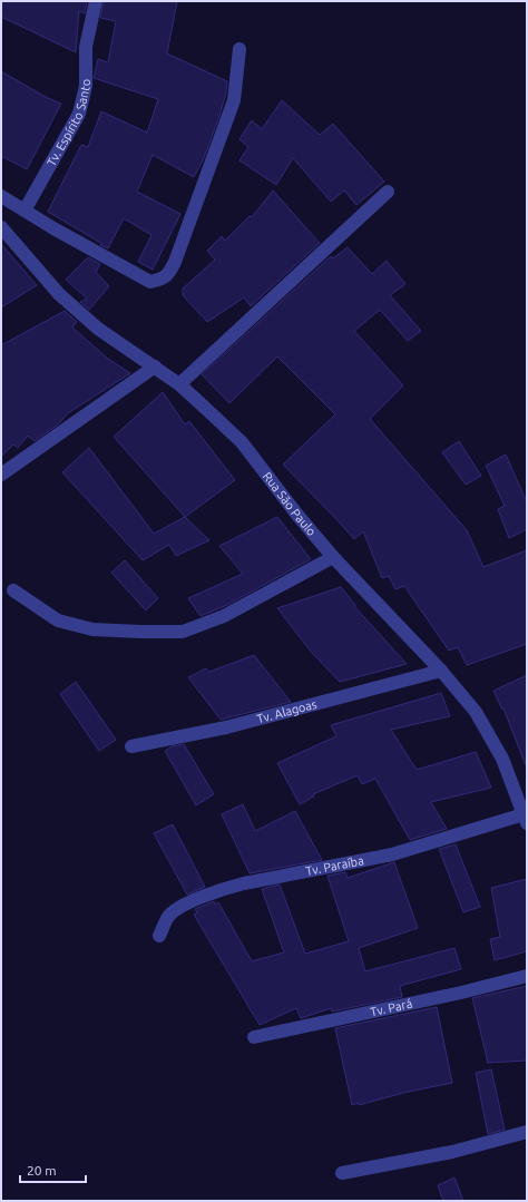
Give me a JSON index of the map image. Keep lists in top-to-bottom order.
{
  "streets": {
    "street": [
      "Tv. Espírito Santo",
      "Rua São Paulo",
      "Tv. Alagoas",
      "Tv. Paraíba",
      "Tv. Pará"
    ]
  },
  "crossings": [
    ["Rua São Paulo", "Tv. Alagoas"],
    ["Rua São Paulo", "Tv. Paraíba"]
  ],
  "scale_bar": "20 m"
}
